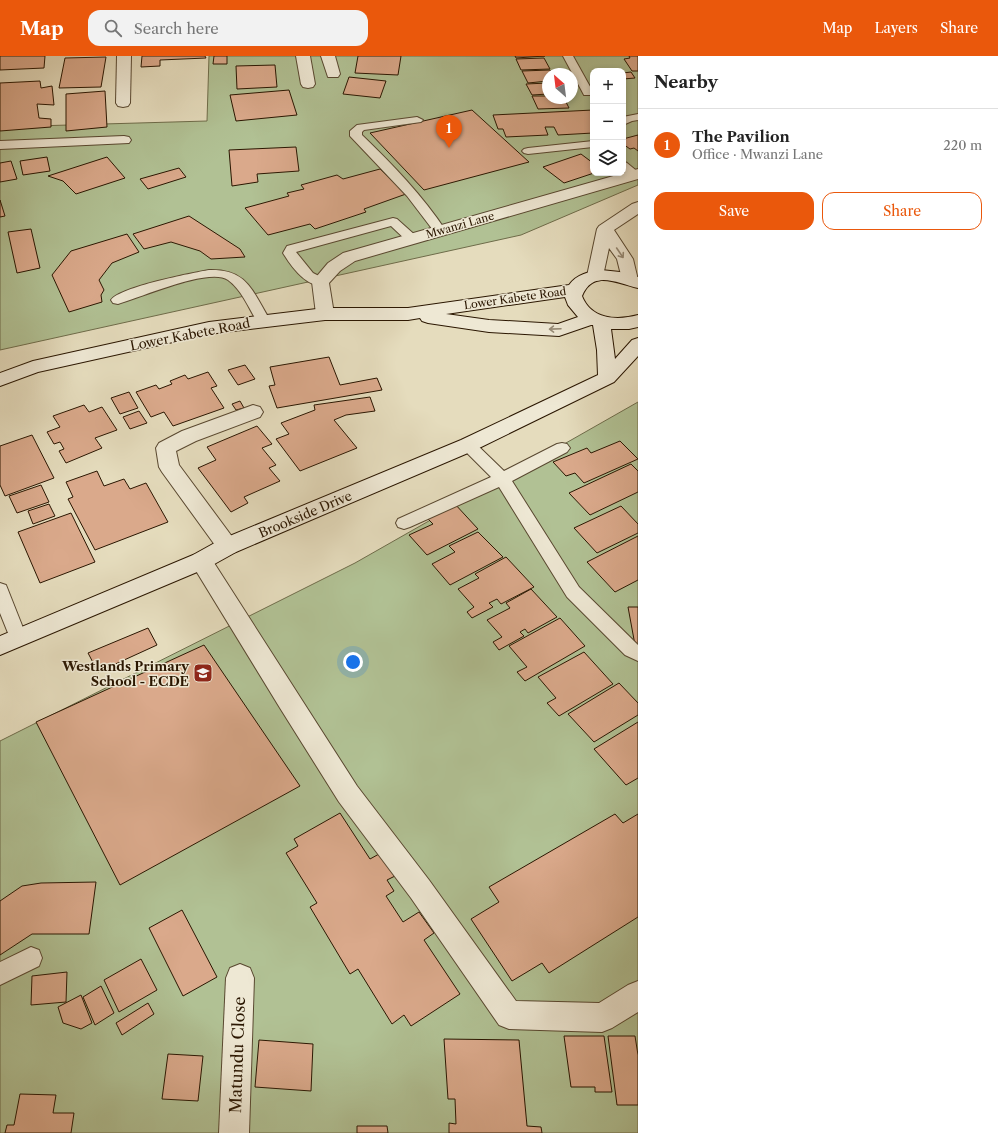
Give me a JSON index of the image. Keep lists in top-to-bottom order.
{
  "streets": {
    "street": [
      "Mwanzi Lane",
      "Lower Kabete Road",
      "Brookside Drive",
      "Matundu Close"
    ]
  },
  "places": {
    "school or university": ["Westlands Primary School - ECDE"]
  },
  "north": "top left",
  "page": {
    "header": "Map",
    "search": "Search here",
    "nav": ["Map", "Layers", "Share"],
    "heading": "Nearby",
    "map_buttons": ["+", "−"],
    "list": [
      {
        "mark": "1",
        "name": "The Pavilion",
        "note": "Office · Mwanzi Lane",
        "value": "220 m"
      }
    ],
    "pins": "1",
    "buttons": ["Save", "Share"]
  }
}
